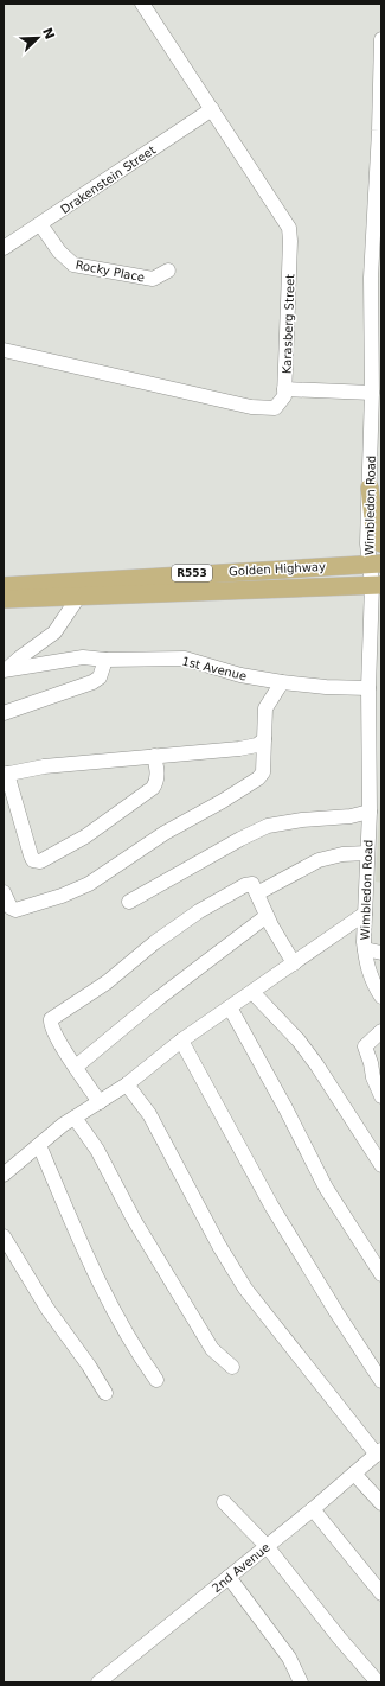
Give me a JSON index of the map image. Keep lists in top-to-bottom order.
{
  "streets": {
    "main road": ["Golden Highway", "R553"],
    "street": [
      "Drakenstein Street",
      "Rocky Place",
      "Karasberg Street",
      "Wimbledon Road",
      "1st Avenue",
      "2nd Avenue"
    ]
  },
  "crossings": [
    ["Drakenstein Street", "Rocky Place"],
    ["Drakenstein Street", "Karasberg Street"],
    ["Wimbledon Road", "Golden Highway"],
    ["Wimbledon Road", "1st Avenue"]
  ],
  "north": "top right"
}
